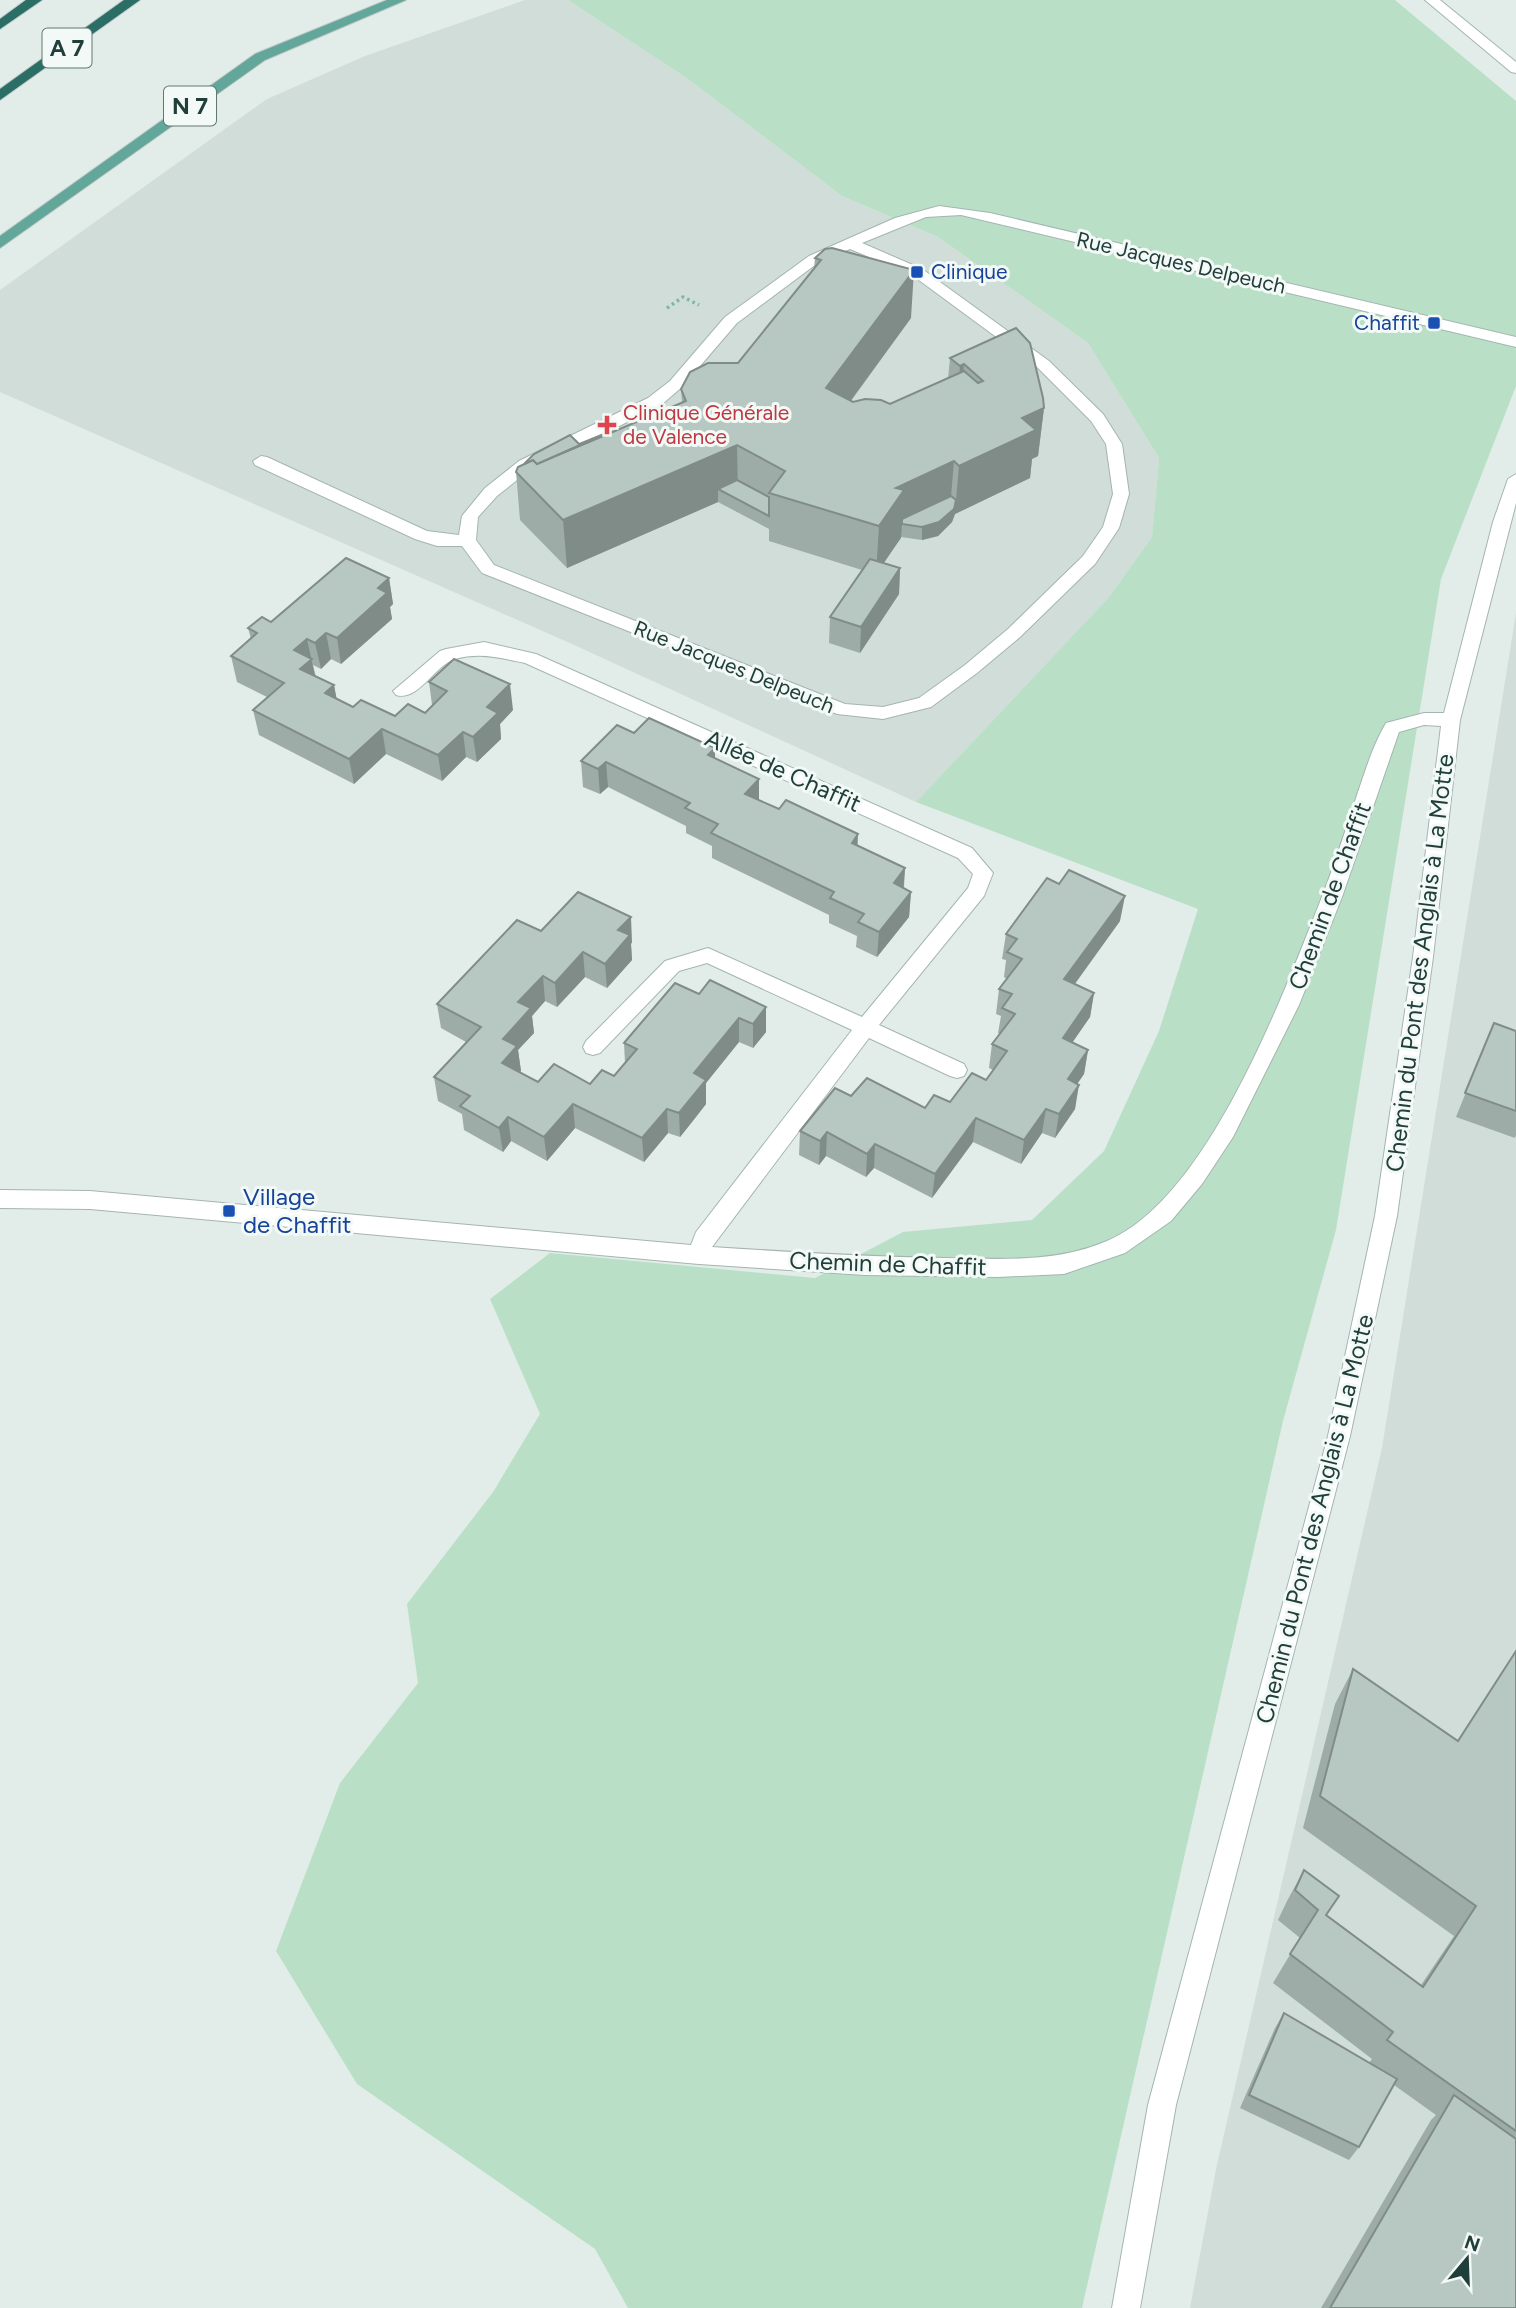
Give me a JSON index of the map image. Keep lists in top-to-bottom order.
{
  "streets": {
    "highway": ["A 7"],
    "main road": ["N 7"],
    "street": [
      "Rue Jacques Delpeuch",
      "Allée de Chaffit",
      "Chemin de Chaffit",
      "Chemin du Pont des Anglais à La Motte"
    ]
  },
  "crossings": [
    ["Allée de Chaffit", "Chemin de Chaffit"],
    ["Chemin de Chaffit", "Chemin du Pont des Anglais à La Motte"]
  ],
  "places": {
    "transit": ["Clinique", "Chaffit", "Village de Chaffit"],
    "health": ["Clinique Générale de Valence"]
  },
  "north": "top"
}
